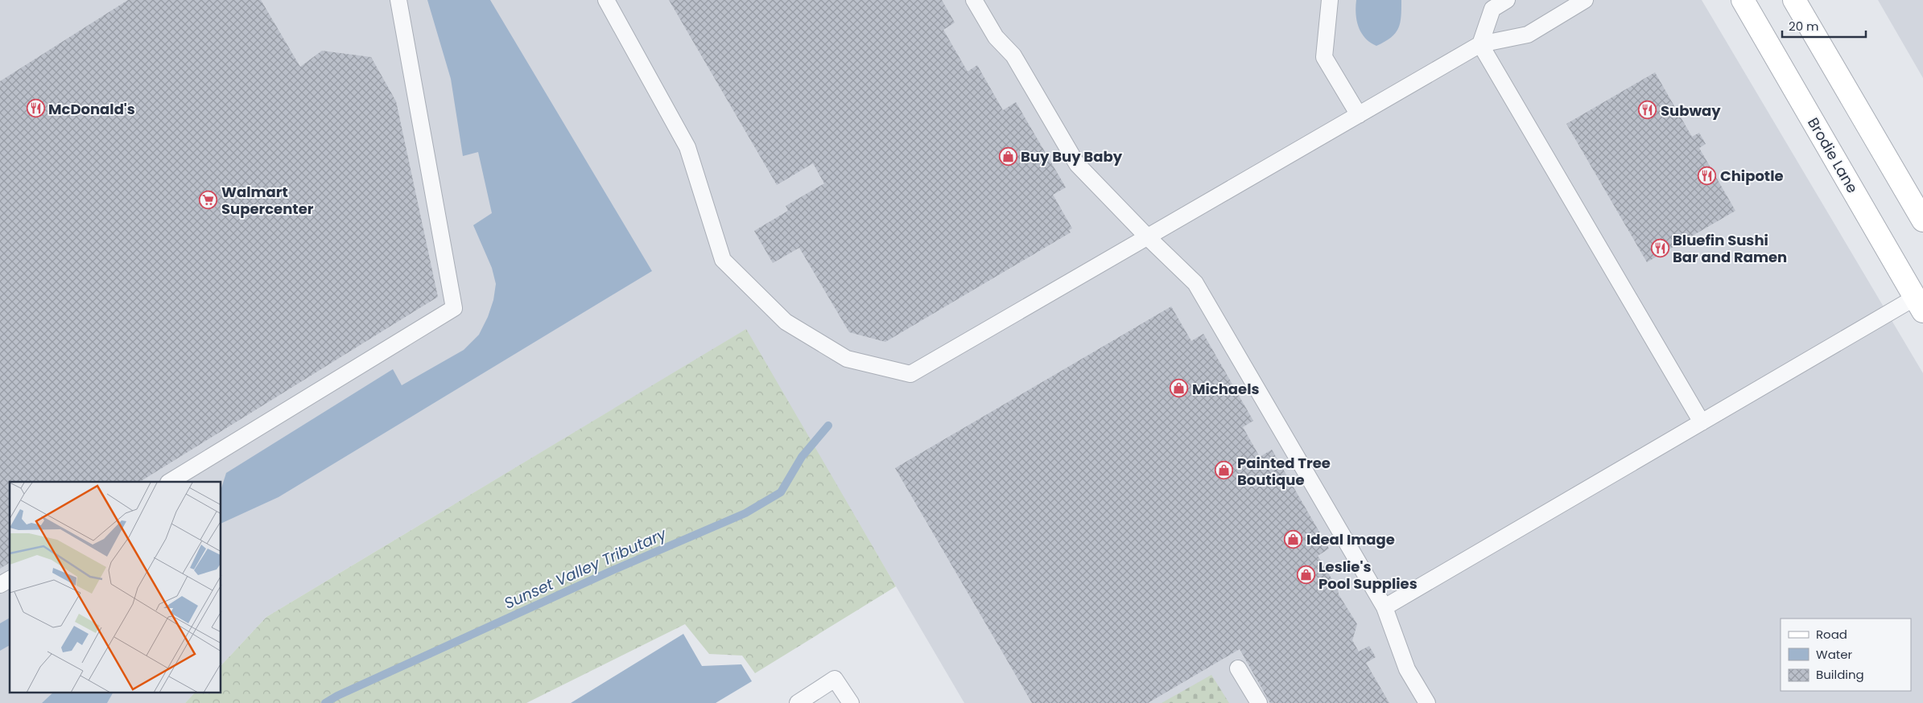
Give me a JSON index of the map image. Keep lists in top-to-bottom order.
{
  "streets": {
    "main road": ["Brodie Lane"]
  },
  "water": ["Sunset Valley Tributary"],
  "places": {
    "restaurant": [
      "McDonald's",
      "Subway",
      "Chipotle",
      "Bluefin Sushi Bar and Ramen"
    ],
    "shop": [
      "Buy Buy Baby",
      "Michaels",
      "Painted Tree Boutique",
      "Ideal Image",
      "Leslie's Pool Supplies"
    ],
    "supermarket": ["Walmart Supercenter"]
  },
  "legend": ["Road", "Water", "Building"],
  "scale_bar": "20 m"
}
